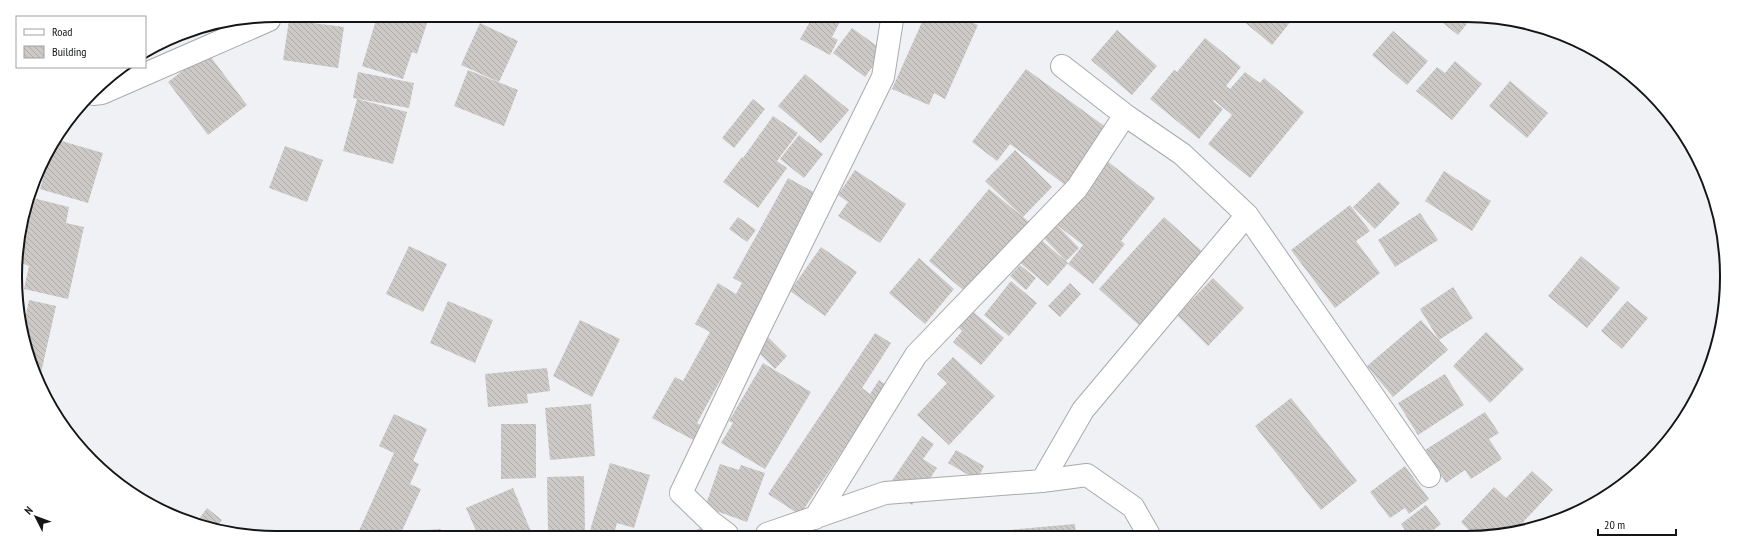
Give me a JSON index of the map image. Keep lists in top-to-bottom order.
{
  "legend": ["Road", "Building"],
  "scale_bar": "20 m",
  "north": "top left"
}
